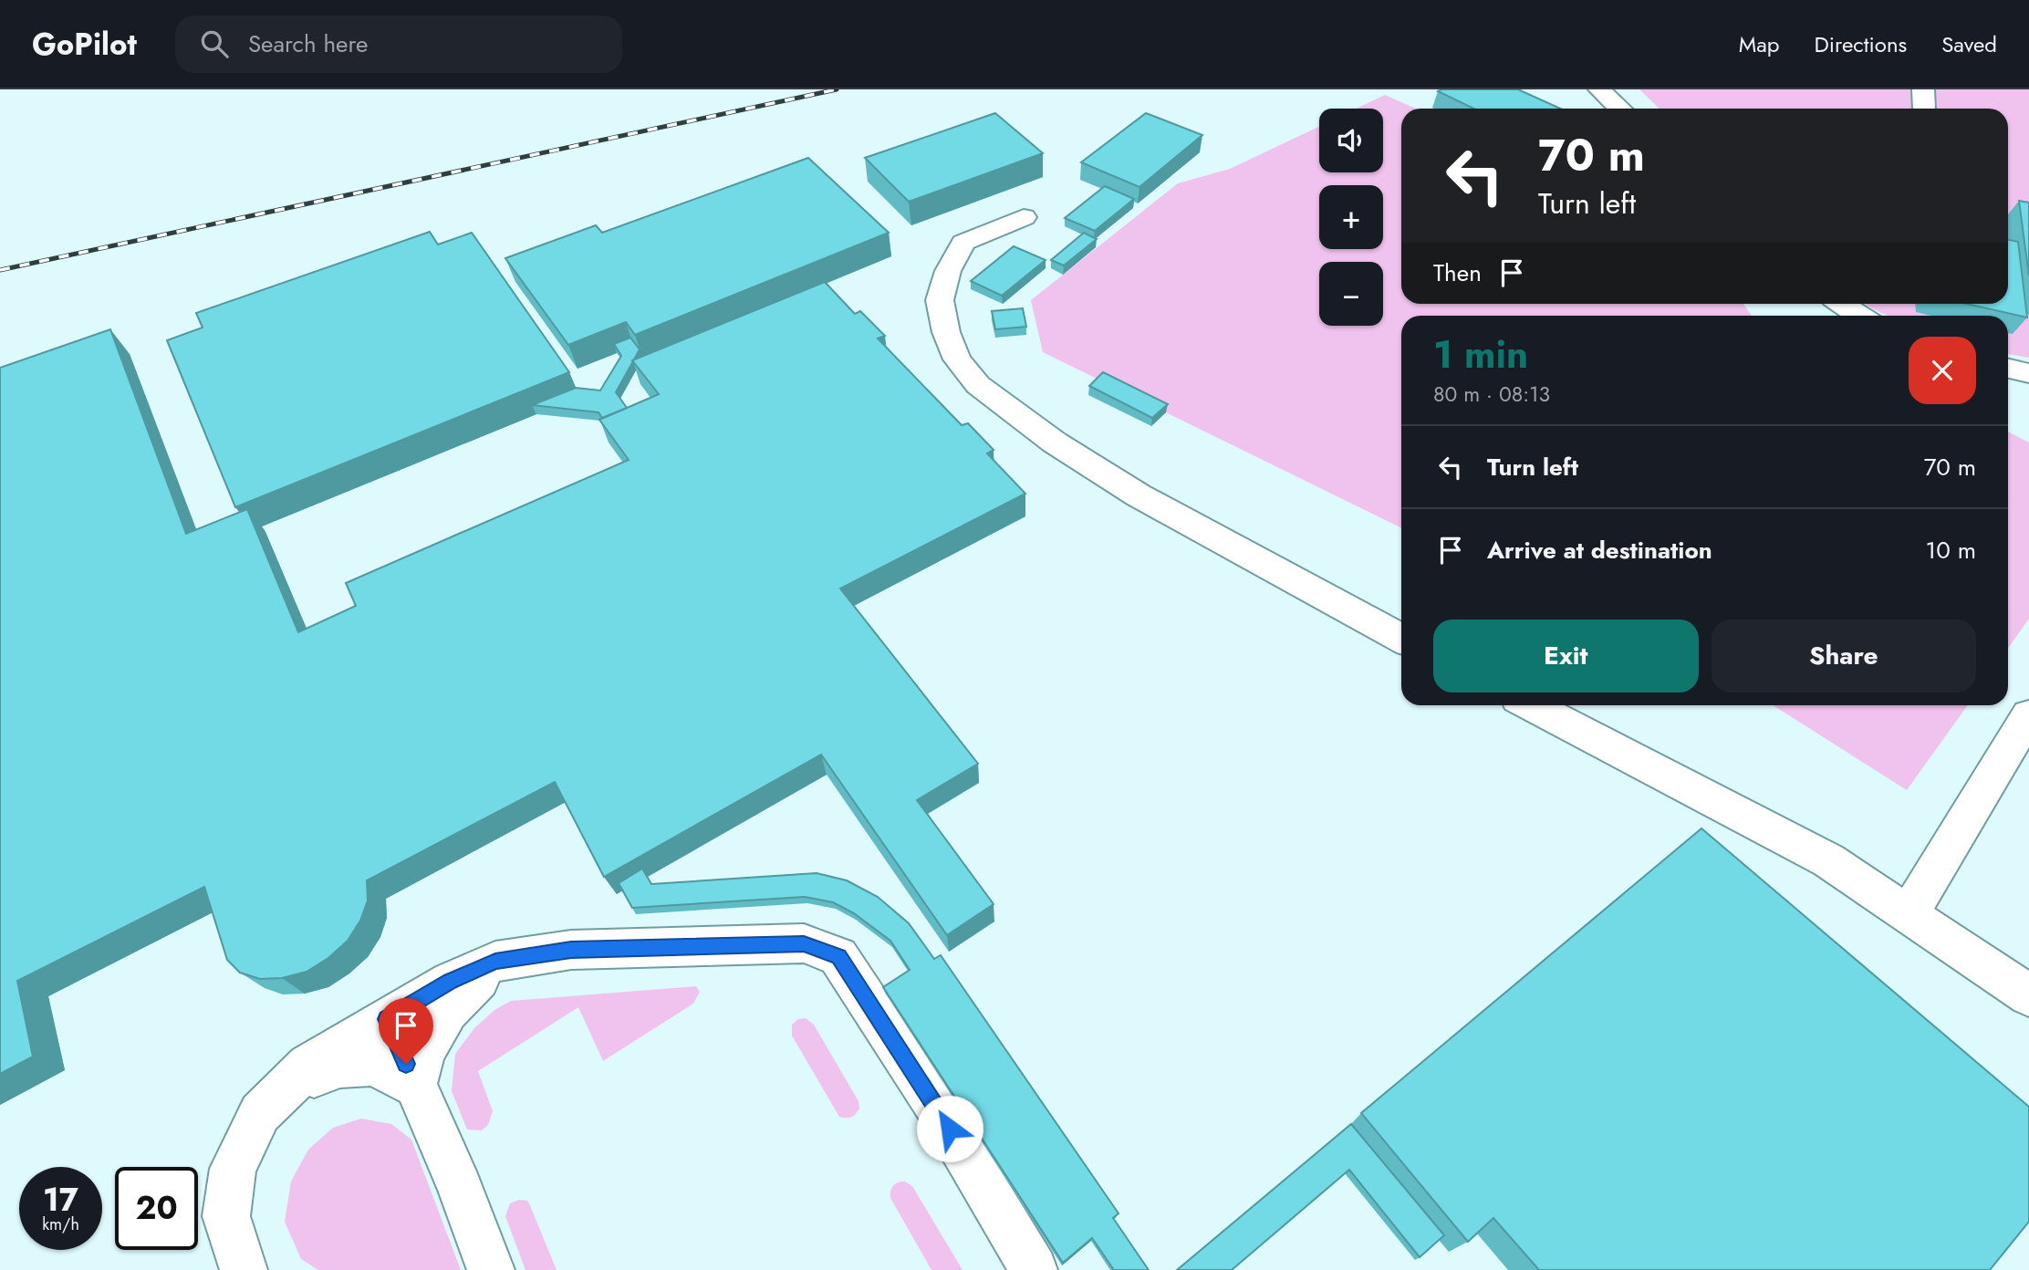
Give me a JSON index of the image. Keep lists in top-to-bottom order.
{
  "page": {
    "header": "GoPilot",
    "search": "Search here",
    "nav": ["Map", "Directions", "Saved"],
    "map_buttons": ["+", "−"],
    "turn": ["70 m", "Turn left"],
    "then": "Then",
    "heading": ["1 min", "80 m · 08:13"],
    "list": [
      {
        "name": "Turn left",
        "value": "70 m"
      },
      {
        "name": "Arrive at destination",
        "value": "10 m"
      }
    ],
    "buttons": ["Exit", "Share"],
    "speed": "17 km/h",
    "limit": "20"
  }
}
